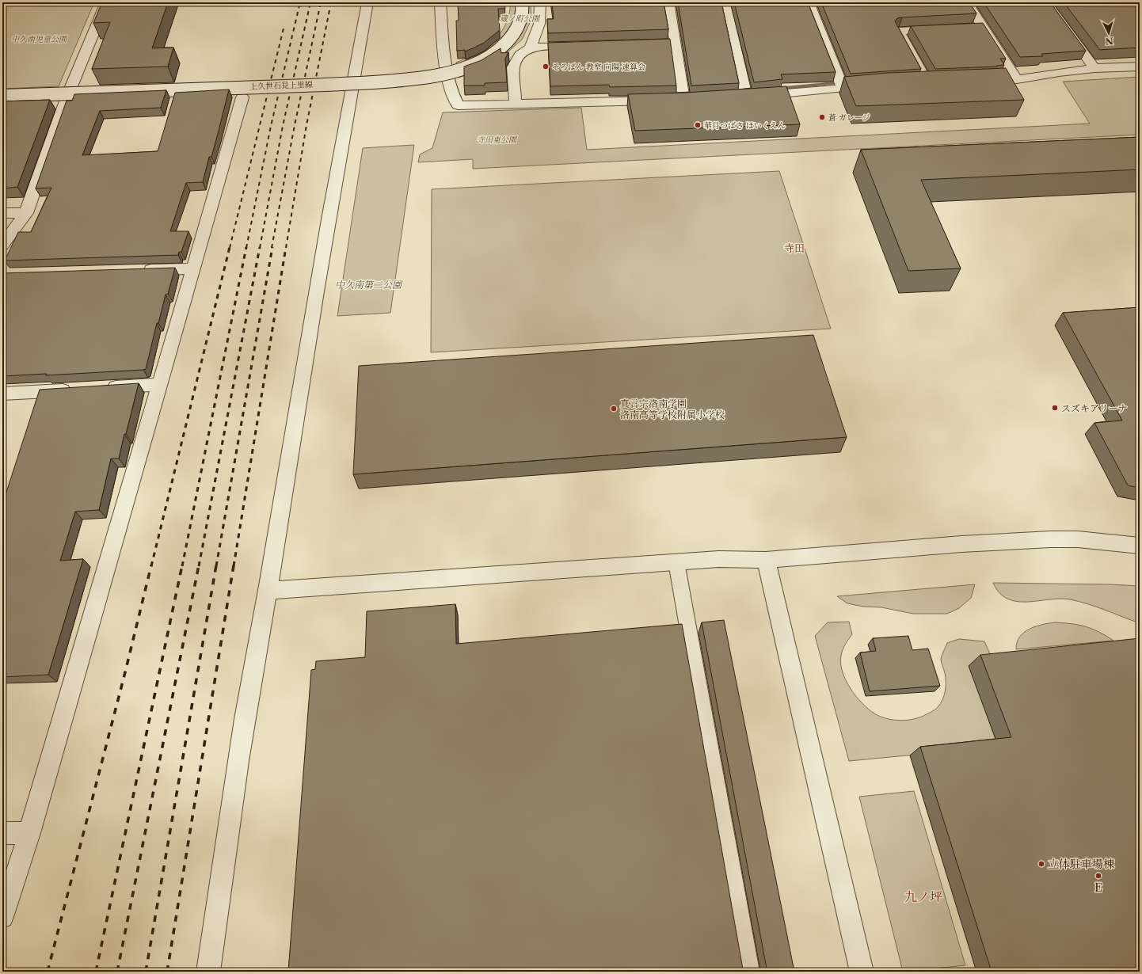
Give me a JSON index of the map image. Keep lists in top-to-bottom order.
{
  "streets": {
    "street": ["上久世石見上里線"]
  },
  "districts": ["寺田", "九ノ坪"],
  "parks": [
    "蔵ノ町公園",
    "中久南児童公園",
    "寺田東公園",
    "中久南第二公園"
  ],
  "places": [
    "そろばん 教室 向陽 速算会",
    "蒼 ガレージ",
    "華月つばさ ほいくえん",
    "スズキアリーナ",
    "真言宗洛南学園 洛南高等学校附属小学校",
    "立体駐車場棟",
    "E"
  ],
  "north": "bottom"
}
